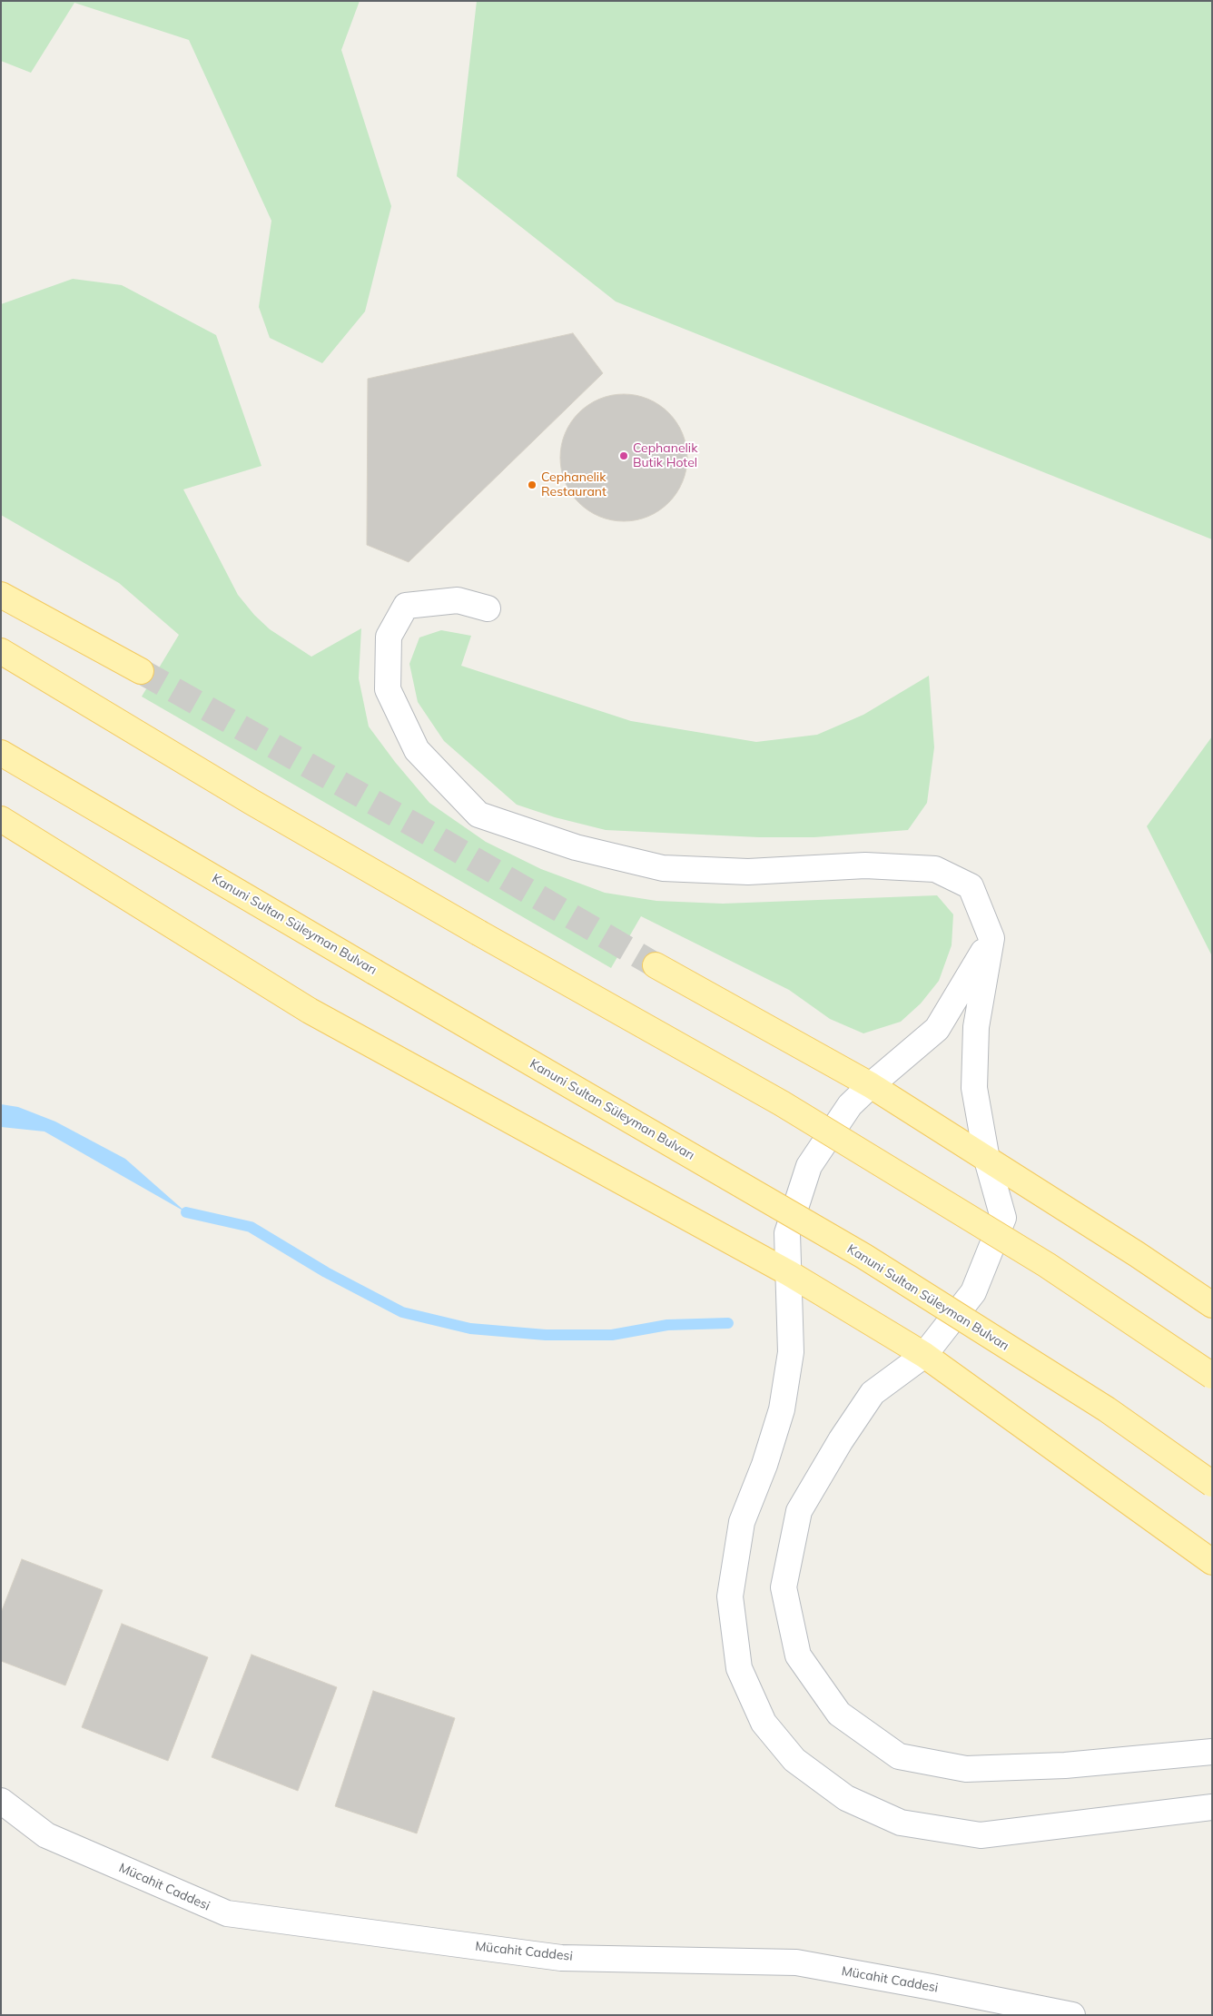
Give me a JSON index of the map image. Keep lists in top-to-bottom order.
{
  "streets": {
    "main road": ["Kanuni Sultan Süleyman Bulvarı"],
    "street": ["Mücahit Caddesi"]
  },
  "places": ["Cephanelik Butik Hotel", "Cephanelik Restaurant"]
}
